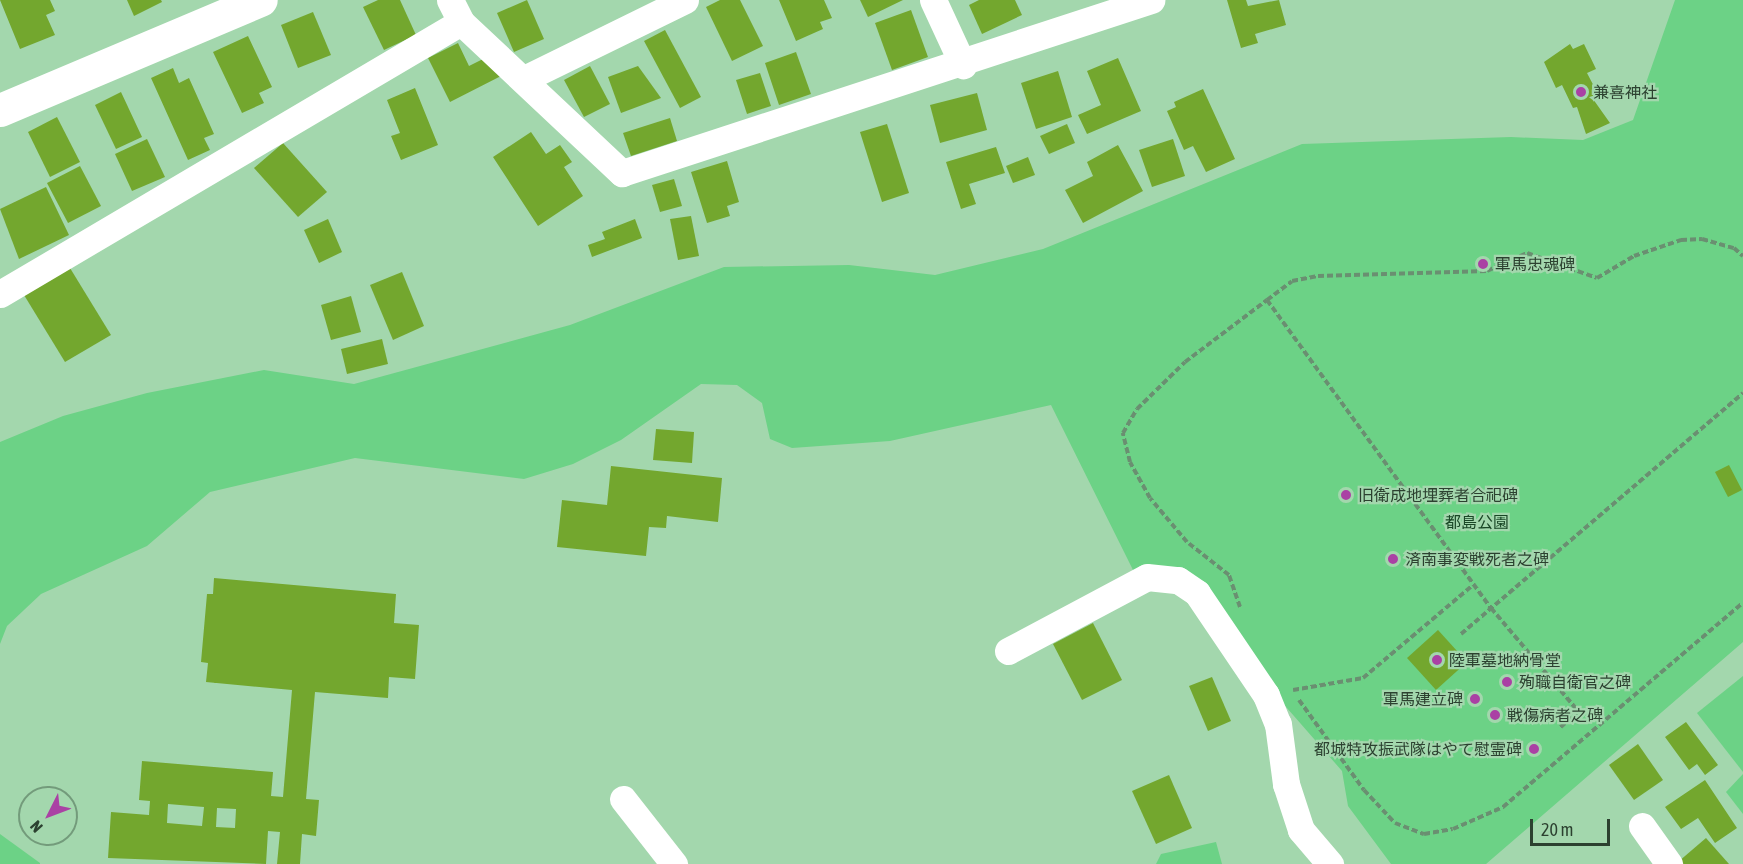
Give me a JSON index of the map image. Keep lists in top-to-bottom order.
{
  "parks": ["都島公園"],
  "places": [
    "兼喜神社",
    "軍馬忠魂碑",
    "旧衛成地埋葬者合祀碑",
    "済南事変戦死者之碑",
    "陸軍墓地納骨堂",
    "殉職自衛官之碑",
    "軍馬建立碑",
    "戦傷病者之碑",
    "都城特攻振武隊はやて慰霊碑"
  ],
  "scale_bar": "20 m",
  "north": "bottom left"
}
